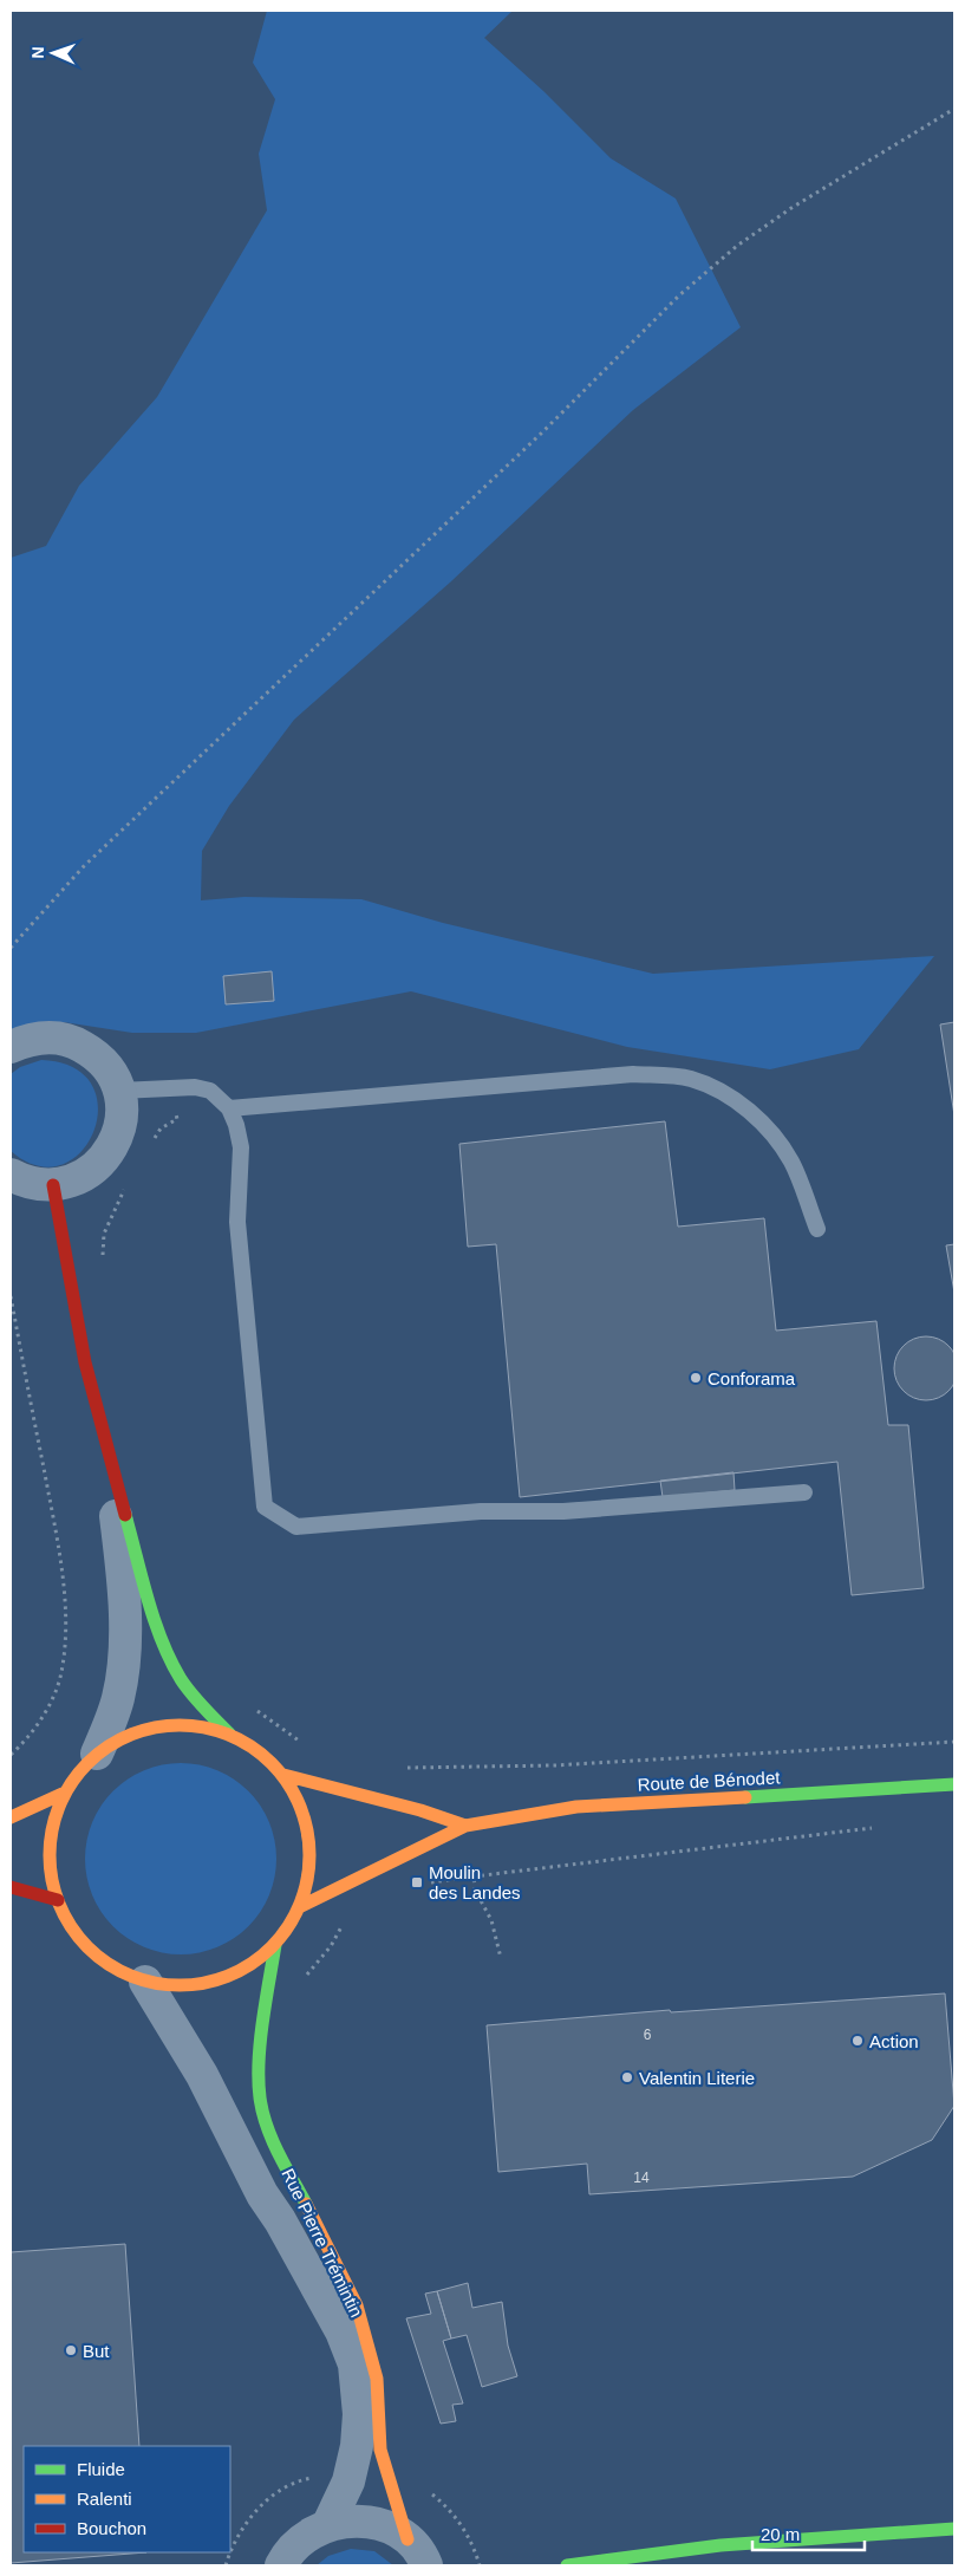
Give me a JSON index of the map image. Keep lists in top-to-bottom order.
{
  "streets": {
    "main road": ["Route de Bénodet", "Rue Pierre Trémintin"]
  },
  "places": {
    "other": [
      "Conforama",
      "Action",
      "Valentin Literie",
      "But"
    ],
    "transit": ["Moulin des Landes"]
  },
  "house_numbers": ["6", "14"],
  "legend": ["Fluide", "Ralenti", "Bouchon"],
  "scale_bar": "20 m",
  "north": "left"
}
